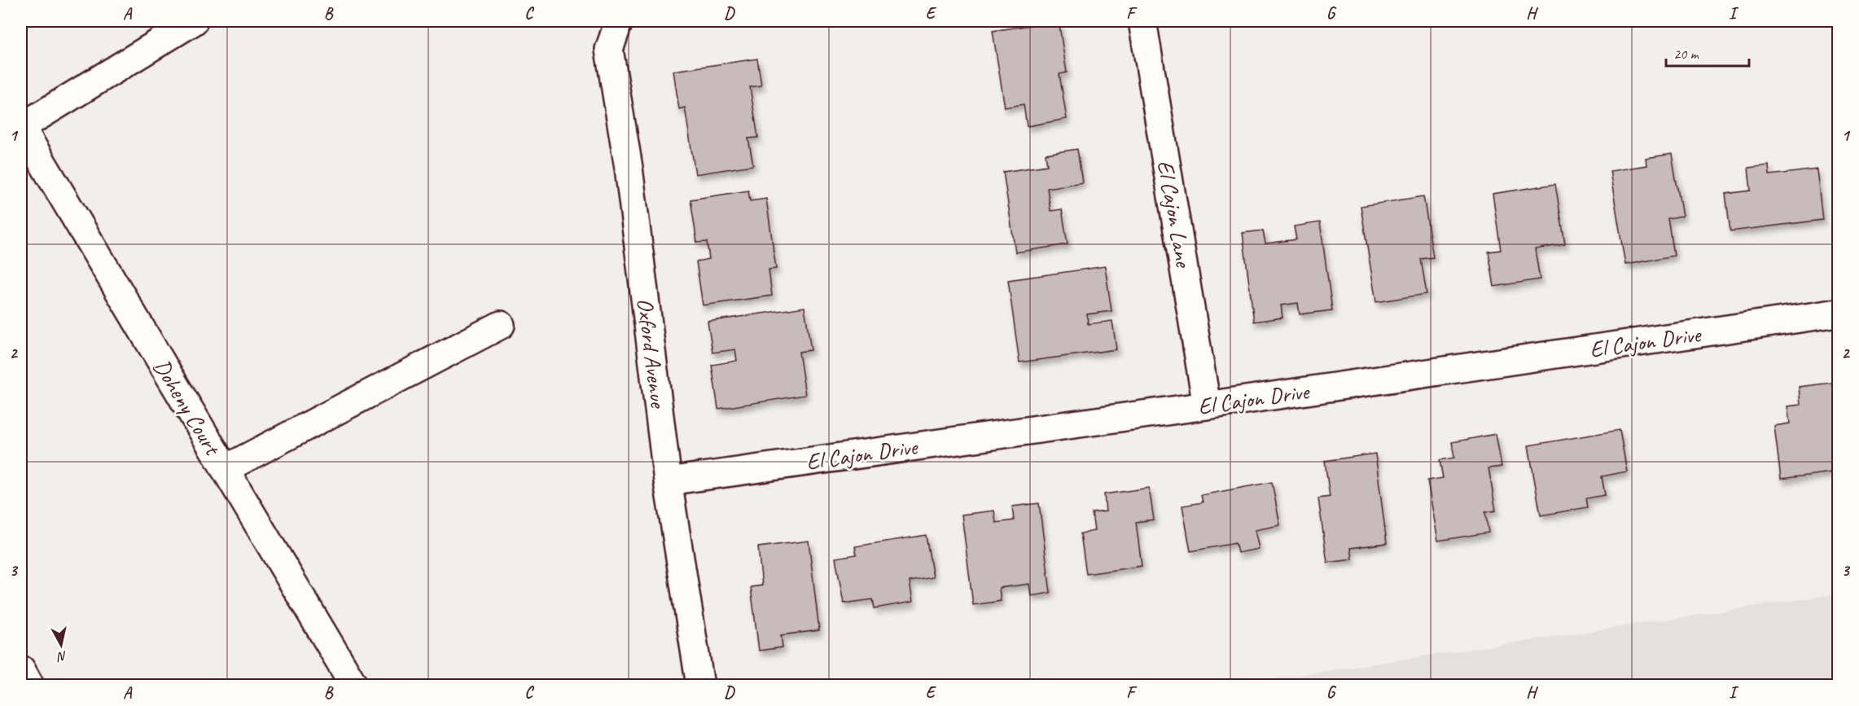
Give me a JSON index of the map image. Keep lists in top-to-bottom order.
{
  "streets": {
    "street": [
      "El Cajon Lane",
      "El Cajon Drive",
      "Oxford Avenue",
      "Doheny Court"
    ]
  },
  "crossings": [
    ["El Cajon Lane", "El Cajon Drive"],
    ["El Cajon Drive", "Oxford Avenue"]
  ],
  "scale_bar": "20 m",
  "north": "bottom",
  "grid": {
    "columns": [
      "A",
      "B",
      "C",
      "D",
      "E",
      "F",
      "G",
      "H",
      "I"
    ],
    "rows": ["1", "2", "3"]
  }
}
